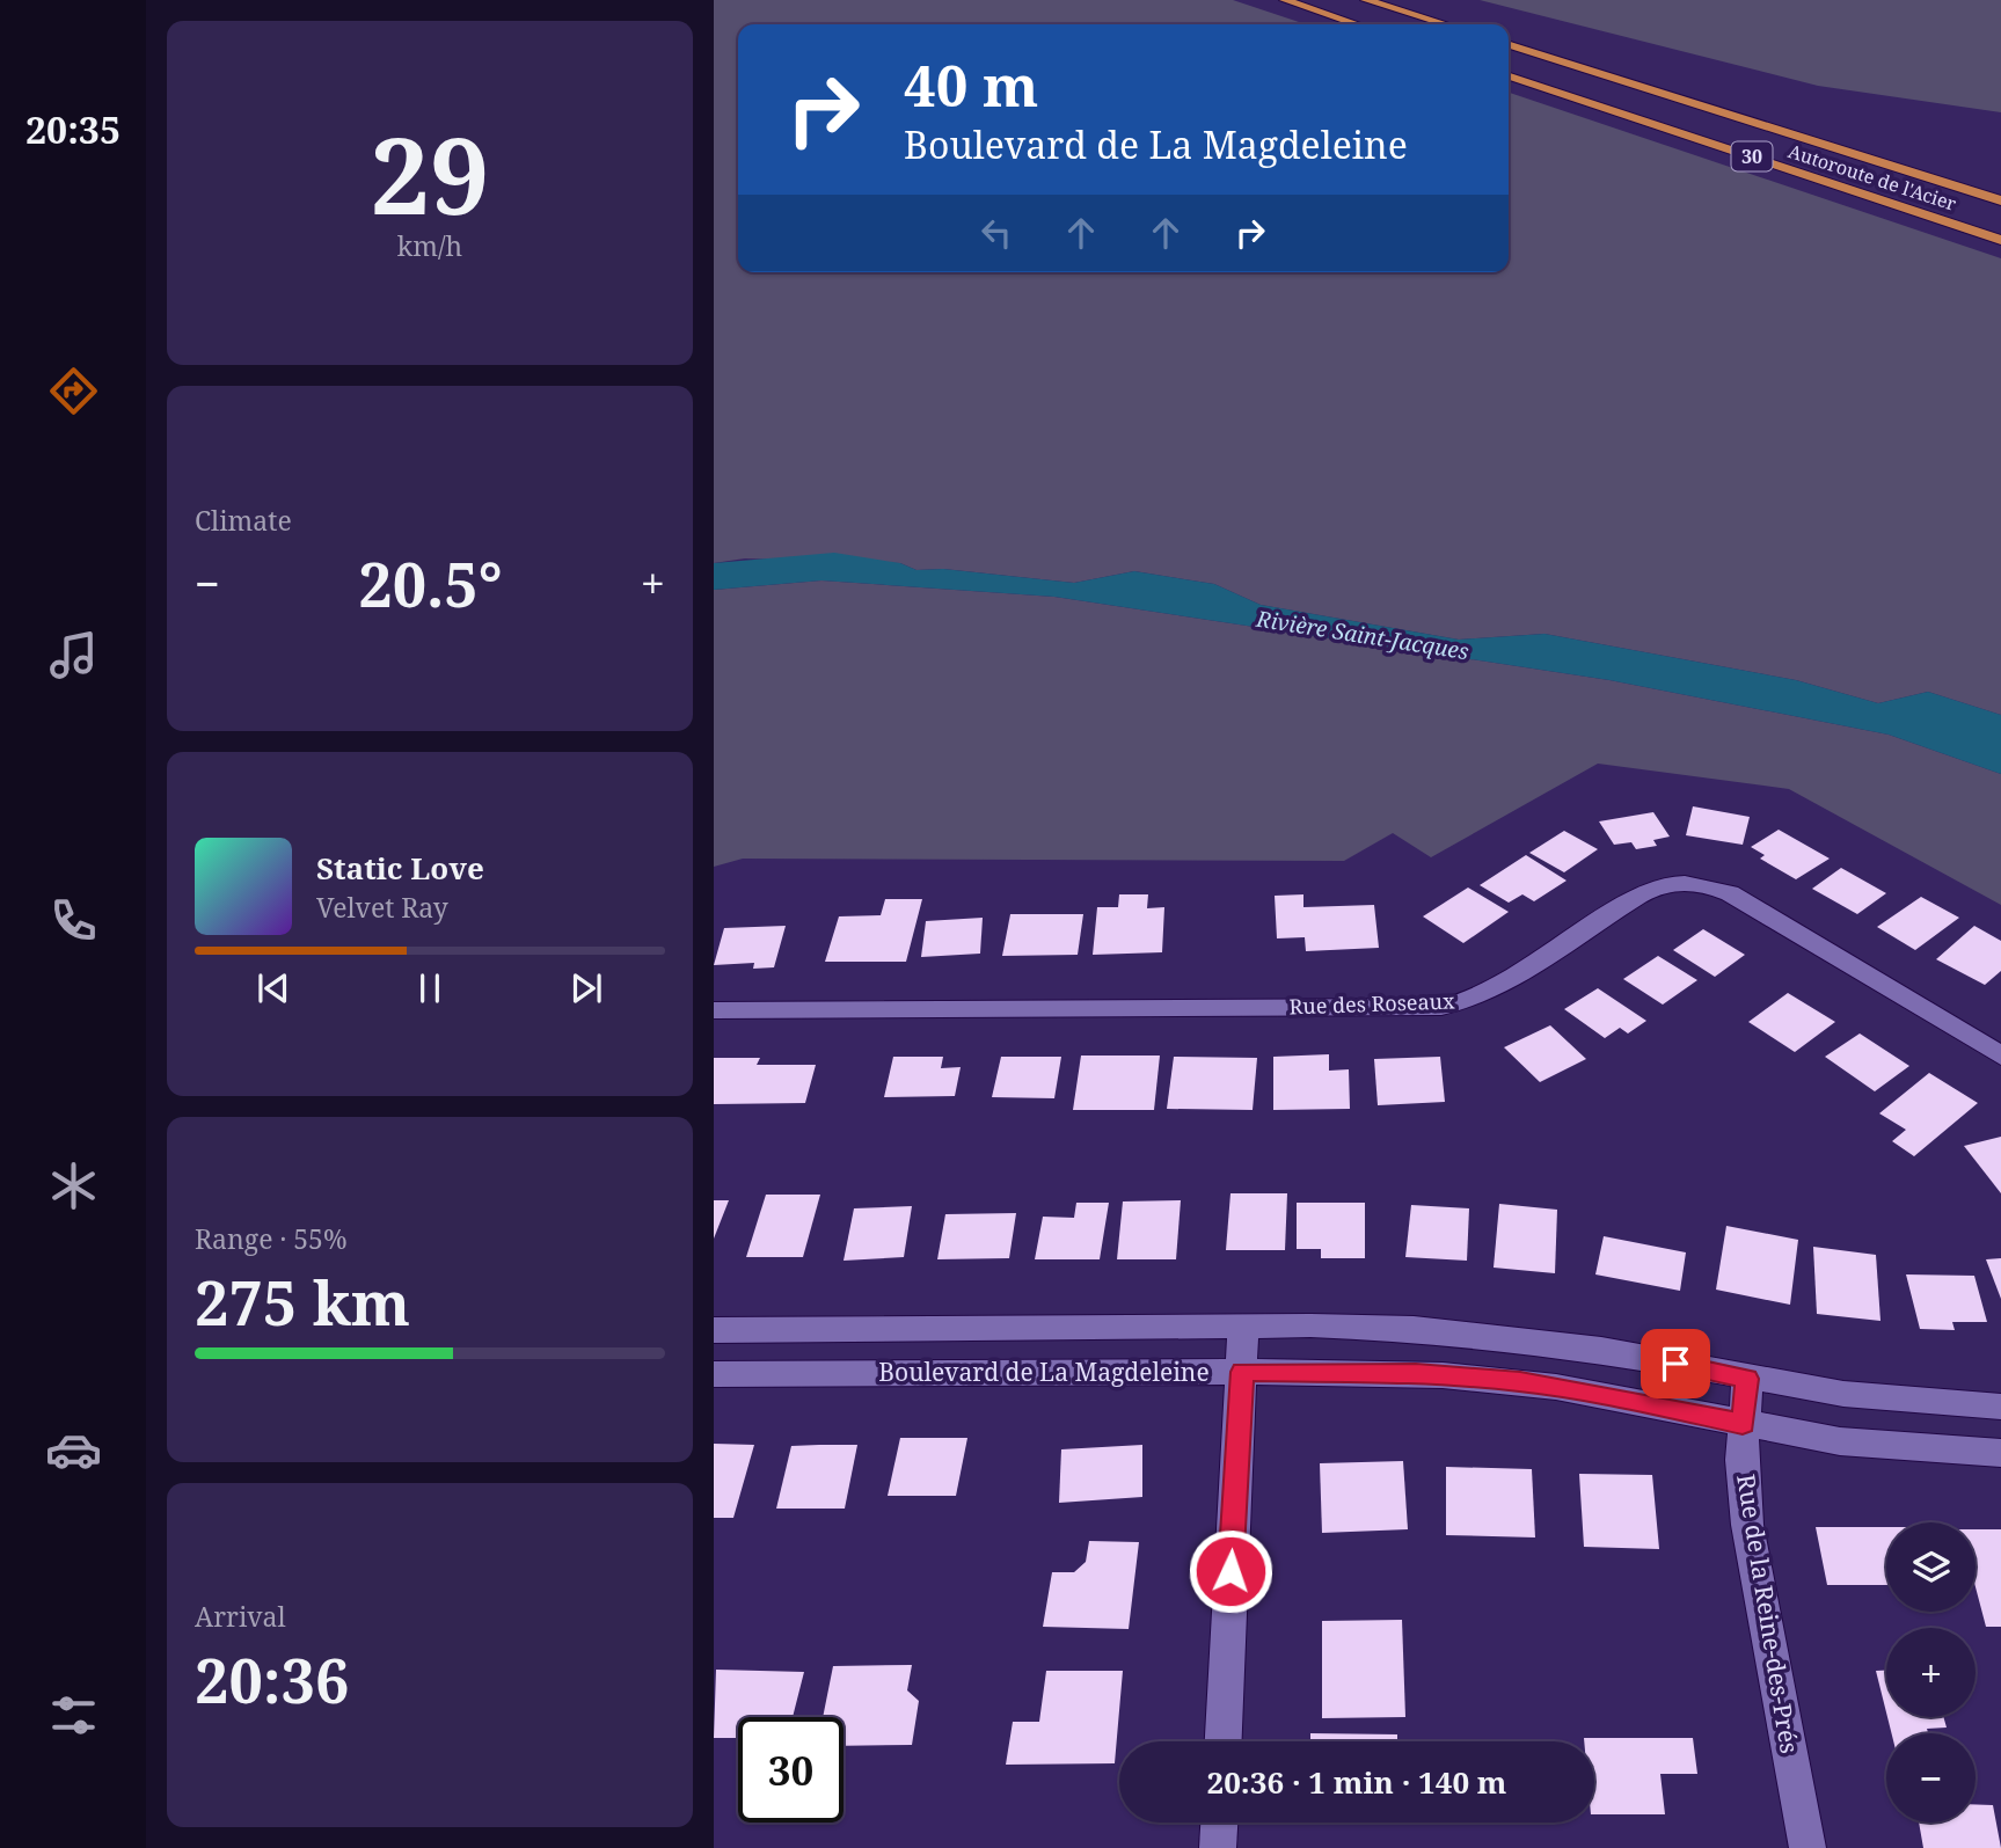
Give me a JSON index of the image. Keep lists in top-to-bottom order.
{
  "streets": {
    "highway": ["30", "Autoroute de l'Acier"],
    "street": ["Rue des Roseaux", "Boulevard de La Magdeleine", "Rue de la Reine-des-Prés"]
  },
  "crossings": [
    ["Boulevard de La Magdeleine", "Rue de la Reine-des-Prés"]
  ],
  "water": ["Rivière Saint-Jacques"],
  "page": {
    "tabs": "20:35",
    "tile": [
      ["29", "km/h"],
      "Climate",
      ["Range · 55%", "275 km"],
      ["Arrival", "20:36"]
    ],
    "turn": ["40 m", "Boulevard de La Magdeleine"],
    "heat": ["−", "20.5°", "+"],
    "song": ["Static Love", "Velvet Ray"],
    "map_buttons": ["+", "−"],
    "limit": "30",
    "trip": "20:36 · 1 min · 140 m"
  }
}
